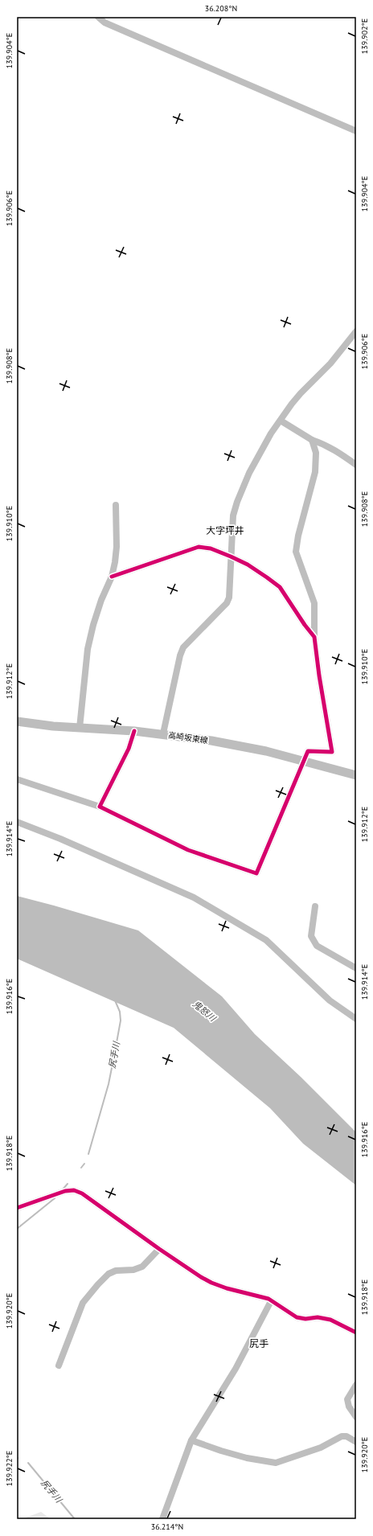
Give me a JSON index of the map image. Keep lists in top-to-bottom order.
{
  "streets": {
    "main road": ["高崎坂東線"]
  },
  "districts": ["大字坪井", "尻手"],
  "water": ["鬼怒川", "尻手川"],
  "coordinates": [
    "36.208°N",
    "139.902°E",
    "139.904°E",
    "139.906°E",
    "139.908°E",
    "139.910°E",
    "139.912°E",
    "139.914°E",
    "139.916°E",
    "139.918°E",
    "139.920°E",
    "139.922°E",
    "36.214°N"
  ]
}
